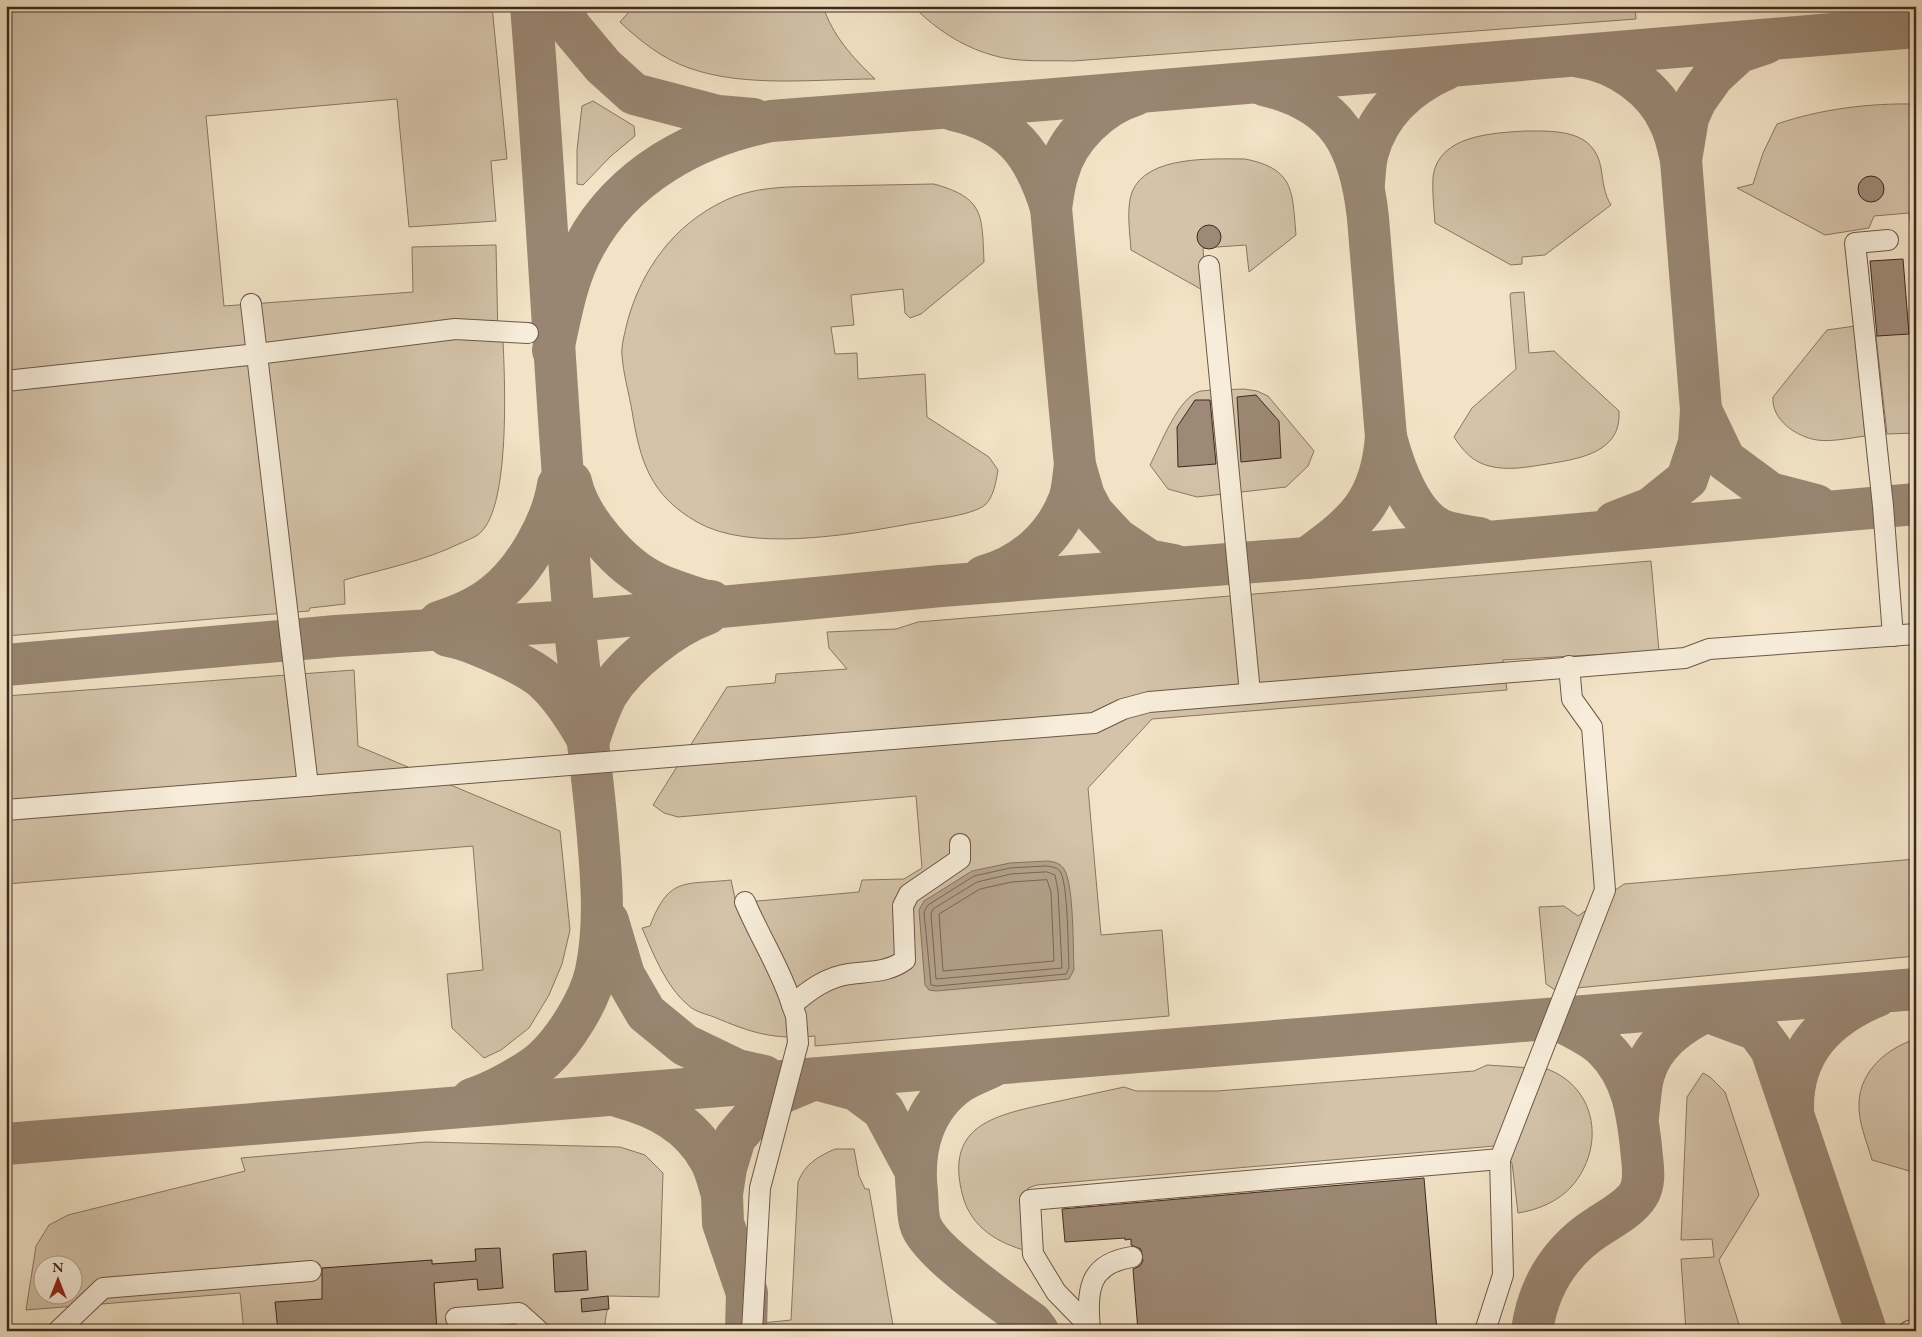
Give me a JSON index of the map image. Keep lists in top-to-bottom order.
{
  "north": "top"
}
